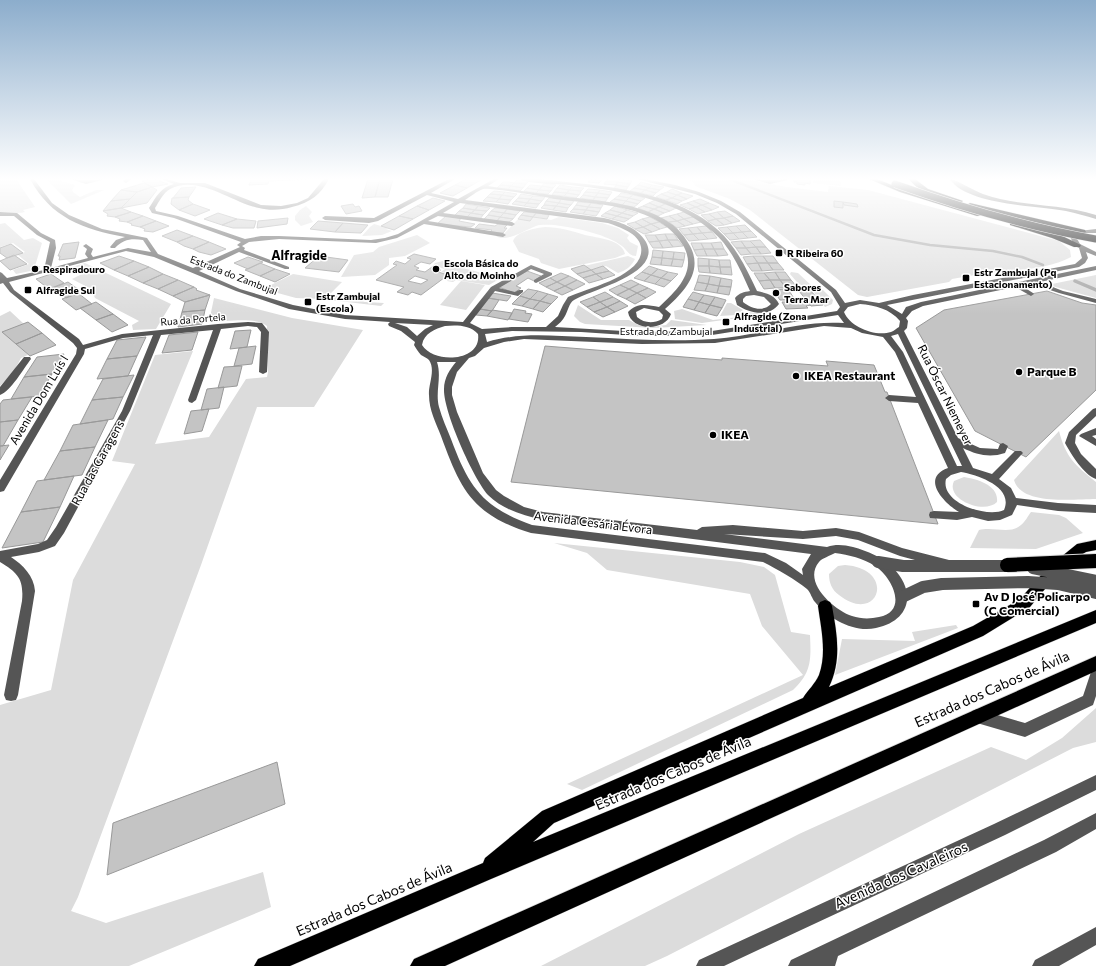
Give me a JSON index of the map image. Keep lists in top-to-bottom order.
{
  "streets": {
    "highway": ["Estrada dos Cabos de Ávila"],
    "street": [
      "Estrada do Zambujal",
      "Rua da Portela",
      "Rua Óscar Niemeyer",
      "Avenida Dom Luís I",
      "Rua das Garagens",
      "Avenida Cesária Évora",
      "Avenida dos Cavaleiros"
    ]
  },
  "crossings": [
    ["Estrada do Zambujal", "Avenida Cesária Évora"],
    ["Rua da Portela", "Avenida Dom Luís I"],
    ["Rua da Portela", "Rua das Garagens"]
  ],
  "districts": ["Alfragide"],
  "places": {
    "transit": [
      "R Ribeira 60",
      "Estr Zambujal (Pq Estacionamento)",
      "Alfragide Sul",
      "Estr Zambujal (Escola)",
      "Alfragide (Zona Industrial)",
      "Av D José Policarpo (C Comercial)"
    ],
    "other": [
      "Respiradouro",
      "Escola Básica do Alto do Moinho",
      "Sabores Terra Mar",
      "Parque B",
      "IKEA Restaurant",
      "IKEA"
    ]
  }
}
